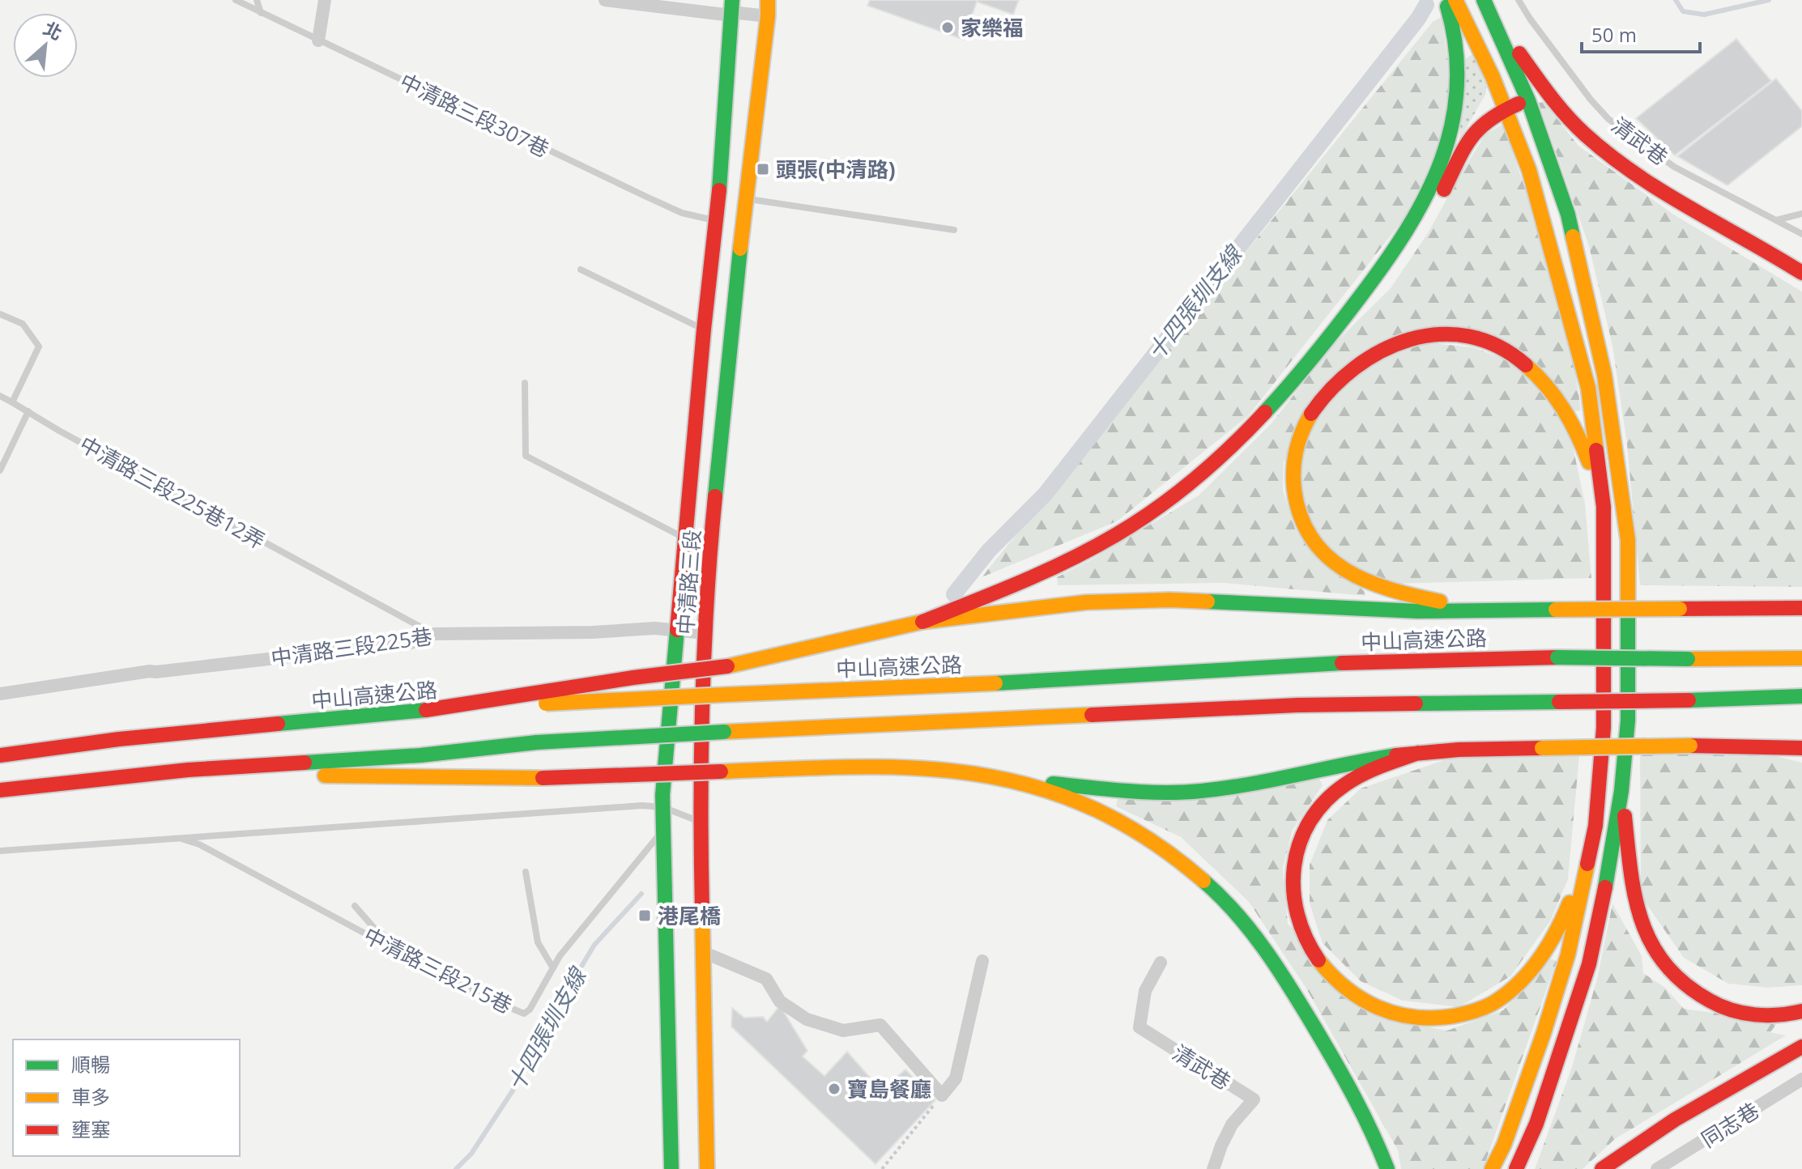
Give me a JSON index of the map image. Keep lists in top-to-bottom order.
{
  "streets": {
    "main road": ["中清路三段", "中山高速公路"],
    "street": ["清武巷", "中清路三段225巷", "同志巷"],
    "lane": ["中清路三段307巷", "中清路三段225巷12弄", "中清路三段215巷"]
  },
  "crossings": [
    ["中清路三段307巷", "中清路三段"],
    ["中清路三段225巷12弄", "中清路三段225巷"],
    ["中清路三段", "中清路三段225巷"],
    ["中清路三段", "中清路三段215巷"]
  ],
  "water": ["十四張圳支線"],
  "places": {
    "other": ["家樂福", "寶島餐廳"],
    "transit": ["頭張(中清路)", "港尾橋"]
  },
  "legend": ["順暢", "車多", "壅塞"],
  "scale_bar": "50 m",
  "north": "top right"
}
